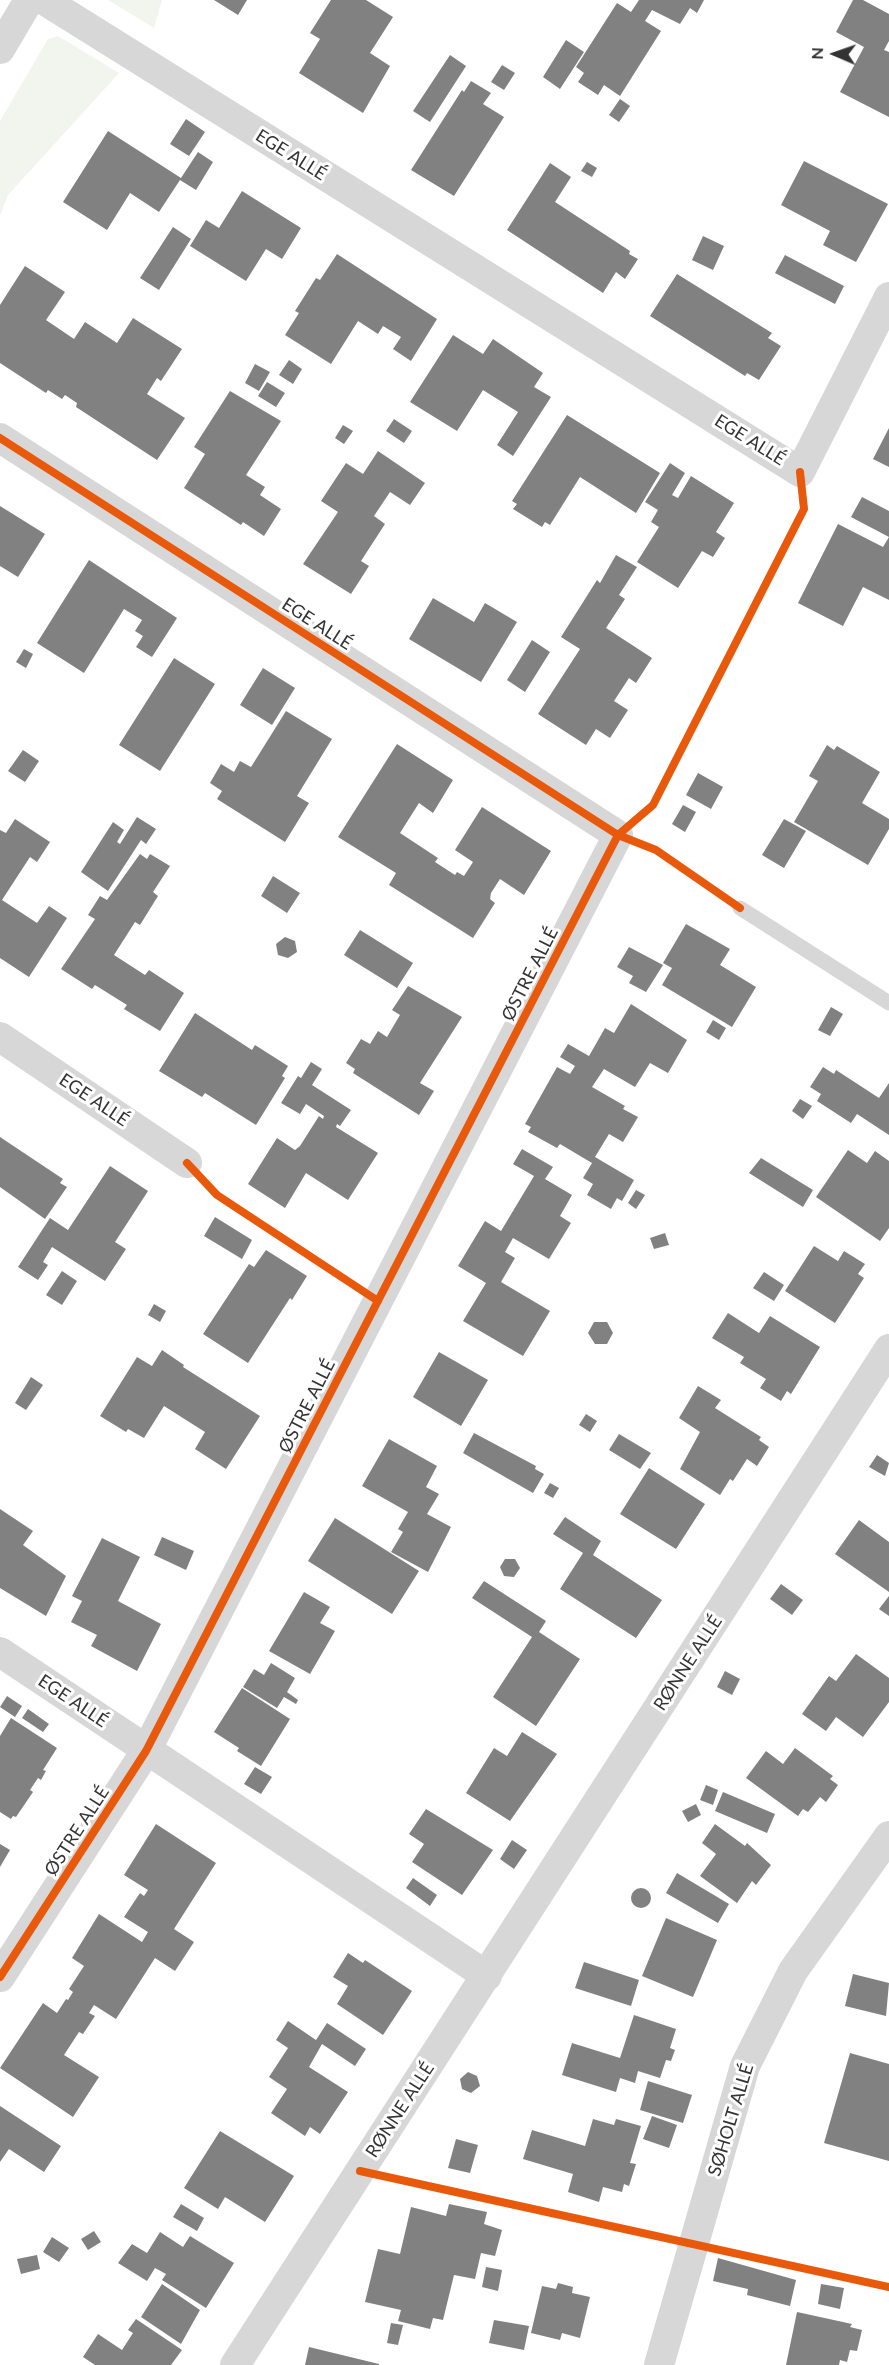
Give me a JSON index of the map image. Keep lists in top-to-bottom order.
{
  "streets": {
    "street": [
      "EGE ALLÉ",
      "ØSTRE ALLÉ",
      "RØNNE ALLÉ",
      "SØHOLT ALLÉ"
    ]
  },
  "crossings": [
    ["EGE ALLÉ", "ØSTRE ALLÉ"]
  ],
  "north": "left"
}
